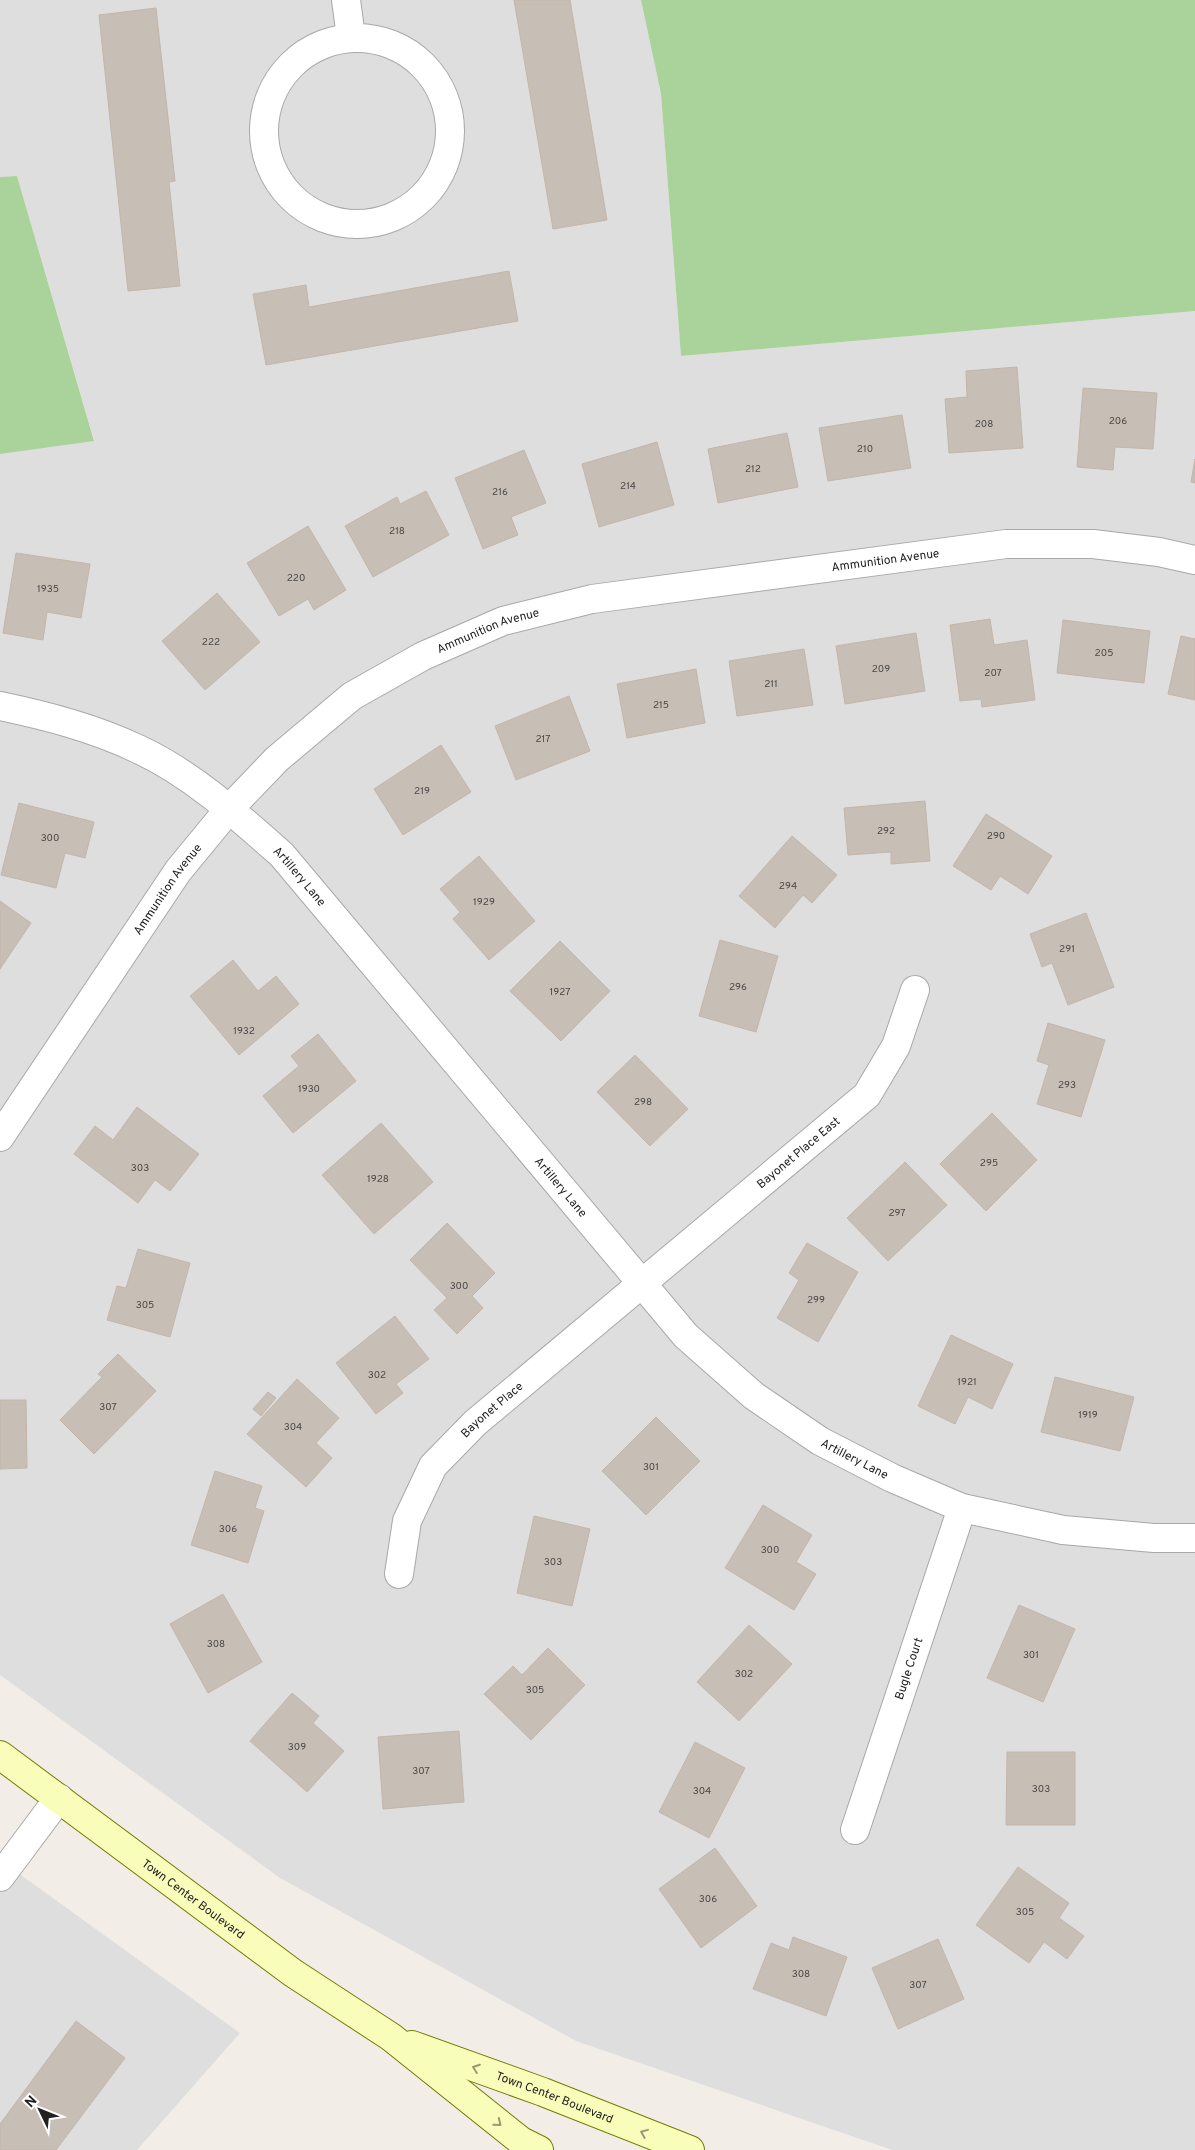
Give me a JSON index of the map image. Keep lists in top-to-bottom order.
{
  "streets": {
    "street": [
      "Ammunition Avenue",
      "Artillery Lane",
      "Bayonet Place East",
      "Bayonet Place",
      "Bugle Court",
      "Town Center Boulevard"
    ]
  },
  "crossings": [
    ["Ammunition Avenue", "Artillery Lane"],
    ["Artillery Lane", "Bayonet Place East"],
    ["Artillery Lane", "Bayonet Place"],
    ["Artillery Lane", "Bugle Court"],
    ["Bayonet Place East", "Bayonet Place"]
  ],
  "house_numbers": [
    "206",
    "208",
    "210",
    "212",
    "214",
    "216",
    "218",
    "220",
    "1935",
    "222",
    "205",
    "209",
    "207",
    "211",
    "215",
    "217",
    "219",
    "292",
    "290",
    "300",
    "294",
    "1929",
    "291",
    "296",
    "1927",
    "1932",
    "293",
    "1930",
    "298",
    "295",
    "303",
    "1928",
    "297",
    "300",
    "299",
    "305",
    "302",
    "1921",
    "307",
    "1919",
    "304",
    "301",
    "306",
    "300",
    "303",
    "308",
    "301",
    "302",
    "305",
    "309",
    "307",
    "303",
    "304",
    "306",
    "305",
    "308",
    "307"
  ],
  "north": "top left"
}
